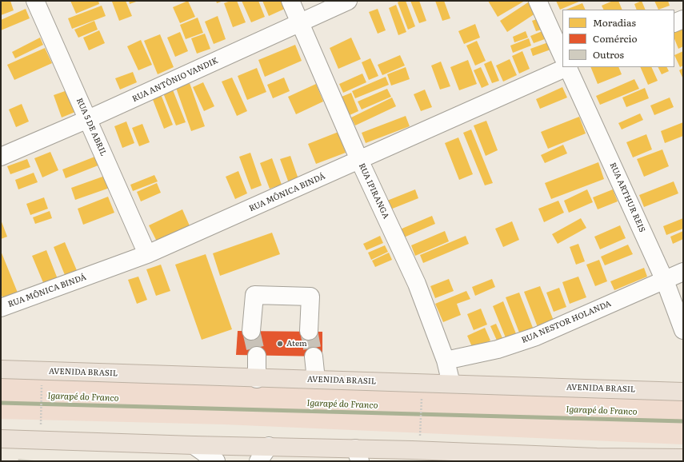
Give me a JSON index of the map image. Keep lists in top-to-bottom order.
{
  "streets": {
    "highway": ["AVENIDA BRASIL"],
    "street": [
      "RUA ANTÔNIO VANDIK",
      "RUA 5 DE ABRIL",
      "RUA IPIRANGA",
      "RUA MÔNICA BINDÁ",
      "RUA ARTHUR REIS",
      "RUA NESTOR HOLANDA"
    ]
  },
  "crossings": [
    ["RUA ANTÔNIO VANDIK", "RUA 5 DE ABRIL"],
    ["RUA ANTÔNIO VANDIK", "RUA IPIRANGA"],
    ["RUA 5 DE ABRIL", "RUA MÔNICA BINDÁ"],
    ["RUA IPIRANGA", "RUA MÔNICA BINDÁ"],
    ["RUA IPIRANGA", "RUA NESTOR HOLANDA"],
    ["RUA IPIRANGA", "AVENIDA BRASIL"],
    ["RUA ARTHUR REIS", "RUA NESTOR HOLANDA"]
  ],
  "water": ["Igarapé do Franco"],
  "places": ["Atem"],
  "legend": ["Moradias", "Comércio", "Outros"]
}
